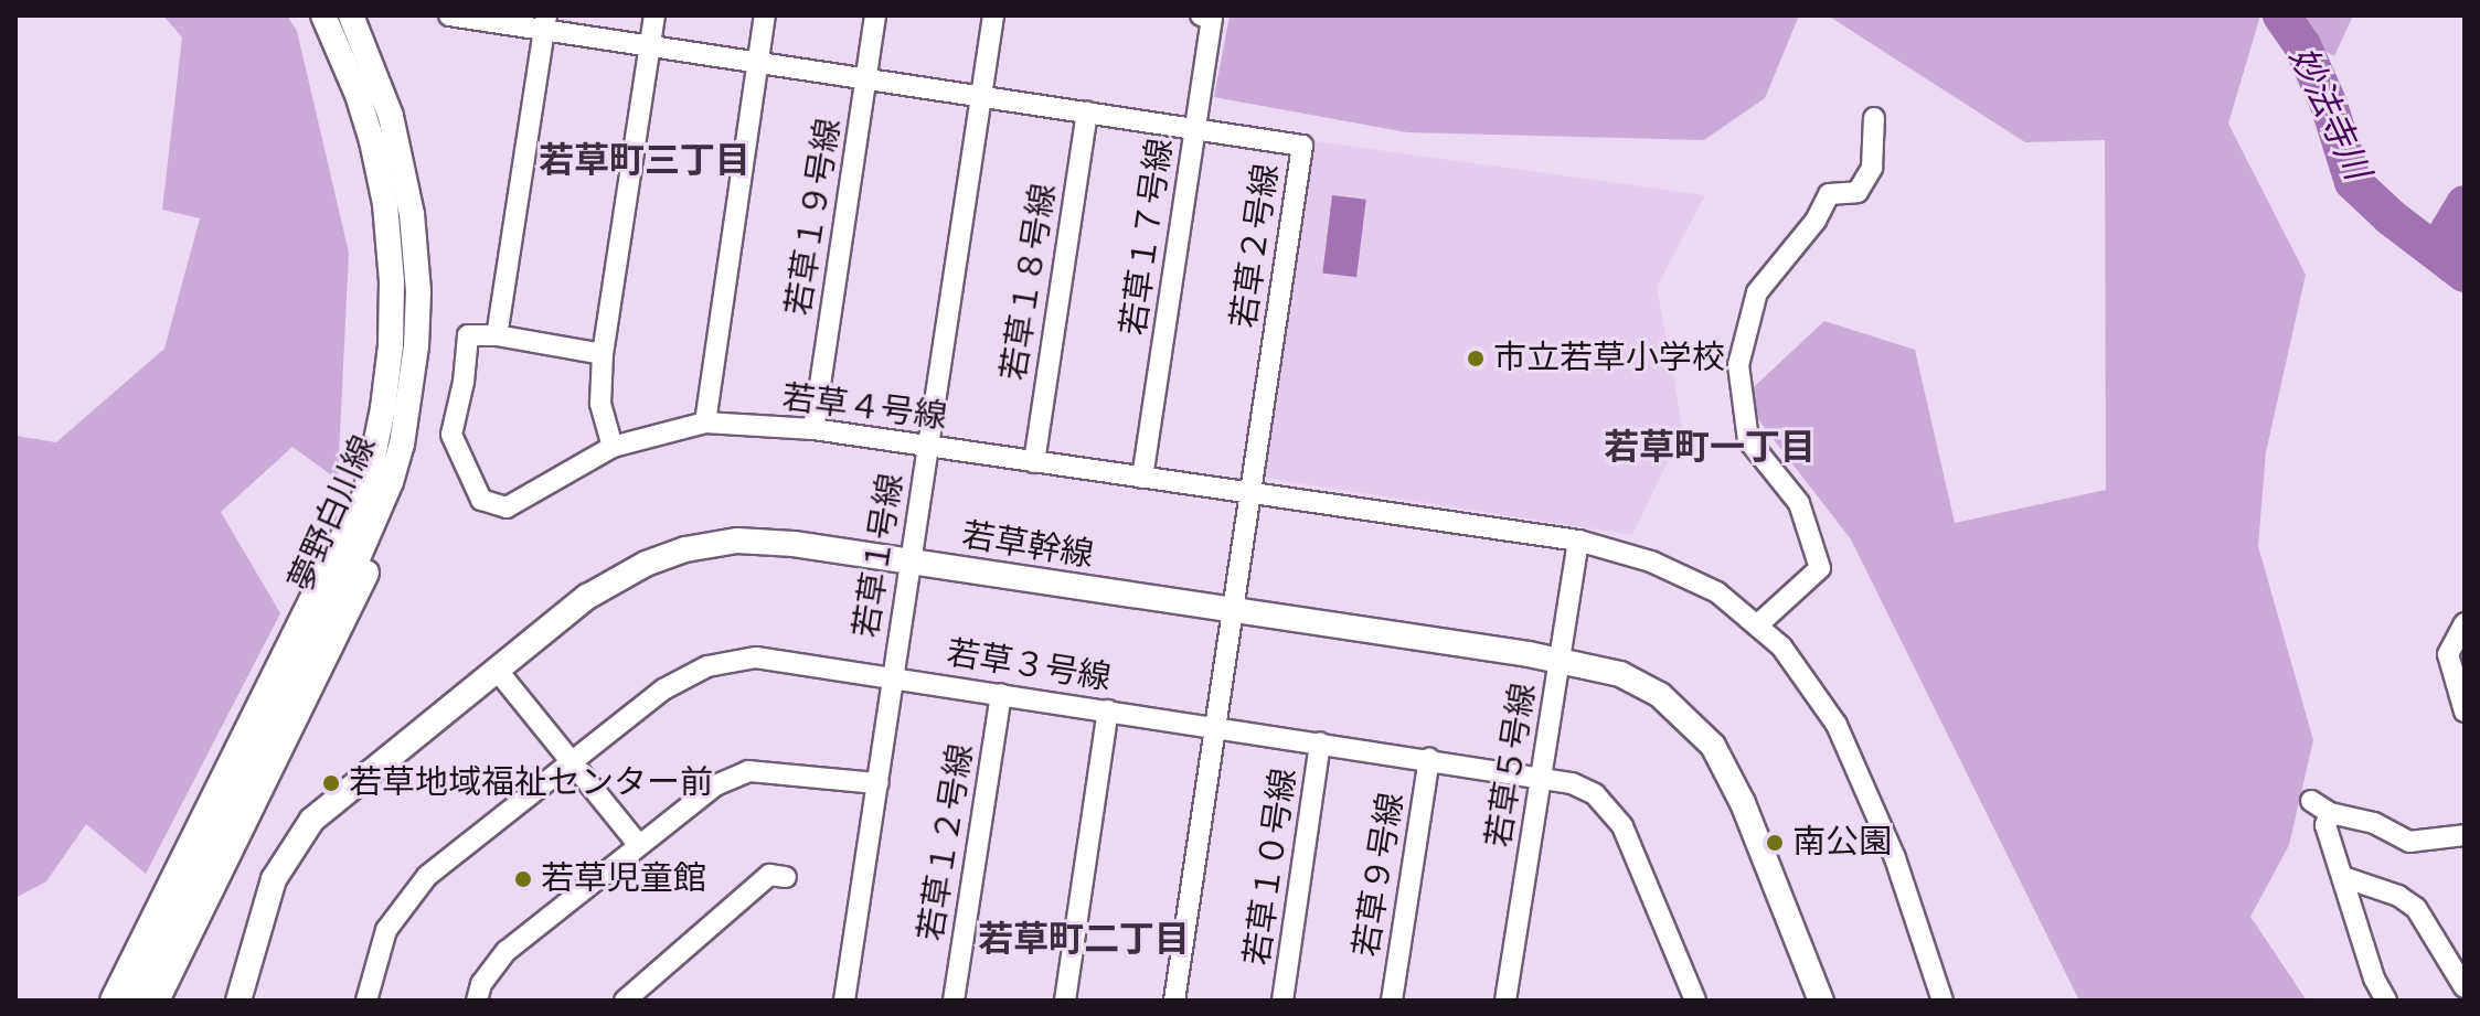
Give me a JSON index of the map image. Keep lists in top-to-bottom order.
{
  "streets": {
    "street": [
      "若草１９号線",
      "若草１７号線",
      "若草２号線",
      "若草１８号線",
      "若草４号線",
      "夢野白川線",
      "若草幹線",
      "若草１号線",
      "若草３号線",
      "若草５号線",
      "若草１２号線",
      "若草１０号線",
      "若草９号線"
    ]
  },
  "crossings": [
    ["若草１９号線", "若草２号線"],
    ["若草１９号線", "若草４号線"],
    ["若草１７号線", "若草２号線"],
    ["若草１７号線", "若草４号線"],
    ["若草２号線", "若草１８号線"],
    ["若草２号線", "若草４号線"],
    ["若草２号線", "若草幹線"],
    ["若草２号線", "若草１号線"],
    ["若草２号線", "若草３号線"],
    ["若草１８号線", "若草４号線"],
    ["若草４号線", "若草１号線"],
    ["若草４号線", "若草５号線"],
    ["若草幹線", "若草１号線"],
    ["若草幹線", "若草５号線"],
    ["若草１号線", "若草３号線"],
    ["若草３号線", "若草５号線"],
    ["若草３号線", "若草１２号線"],
    ["若草３号線", "若草１０号線"],
    ["若草３号線", "若草９号線"]
  ],
  "districts": ["若草町三丁目", "若草町一丁目", "若草町二丁目"],
  "water": ["妙法寺川"],
  "places": [
    "市立若草小学校",
    "若草地域福祉センター前",
    "南公園",
    "若草児童館"
  ]
}
